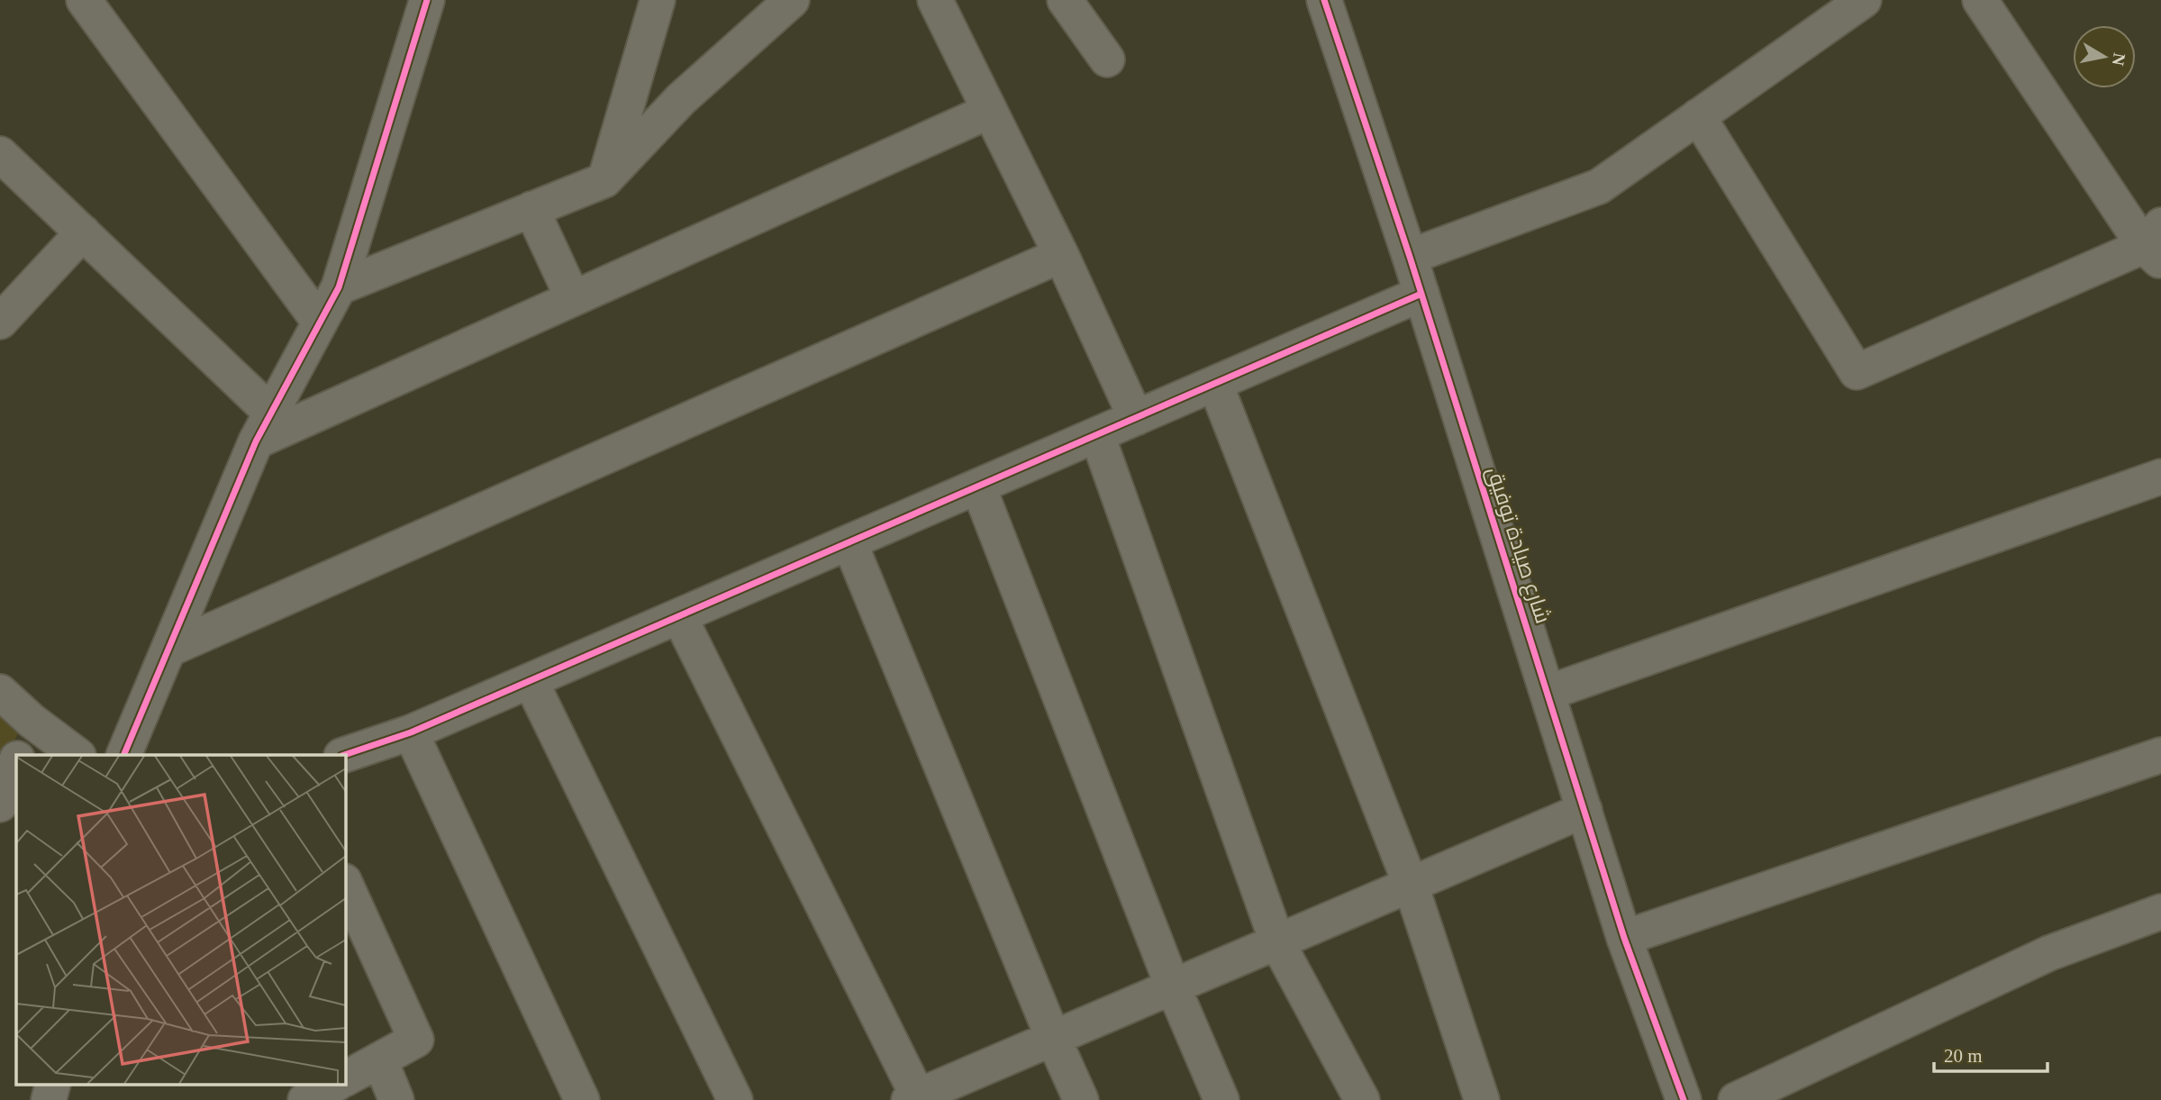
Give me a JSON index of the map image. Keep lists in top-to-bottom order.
{
  "streets": {
    "street": ["شارع صيادة توفيق"]
  },
  "scale_bar": "20 m",
  "north": "right"
}
